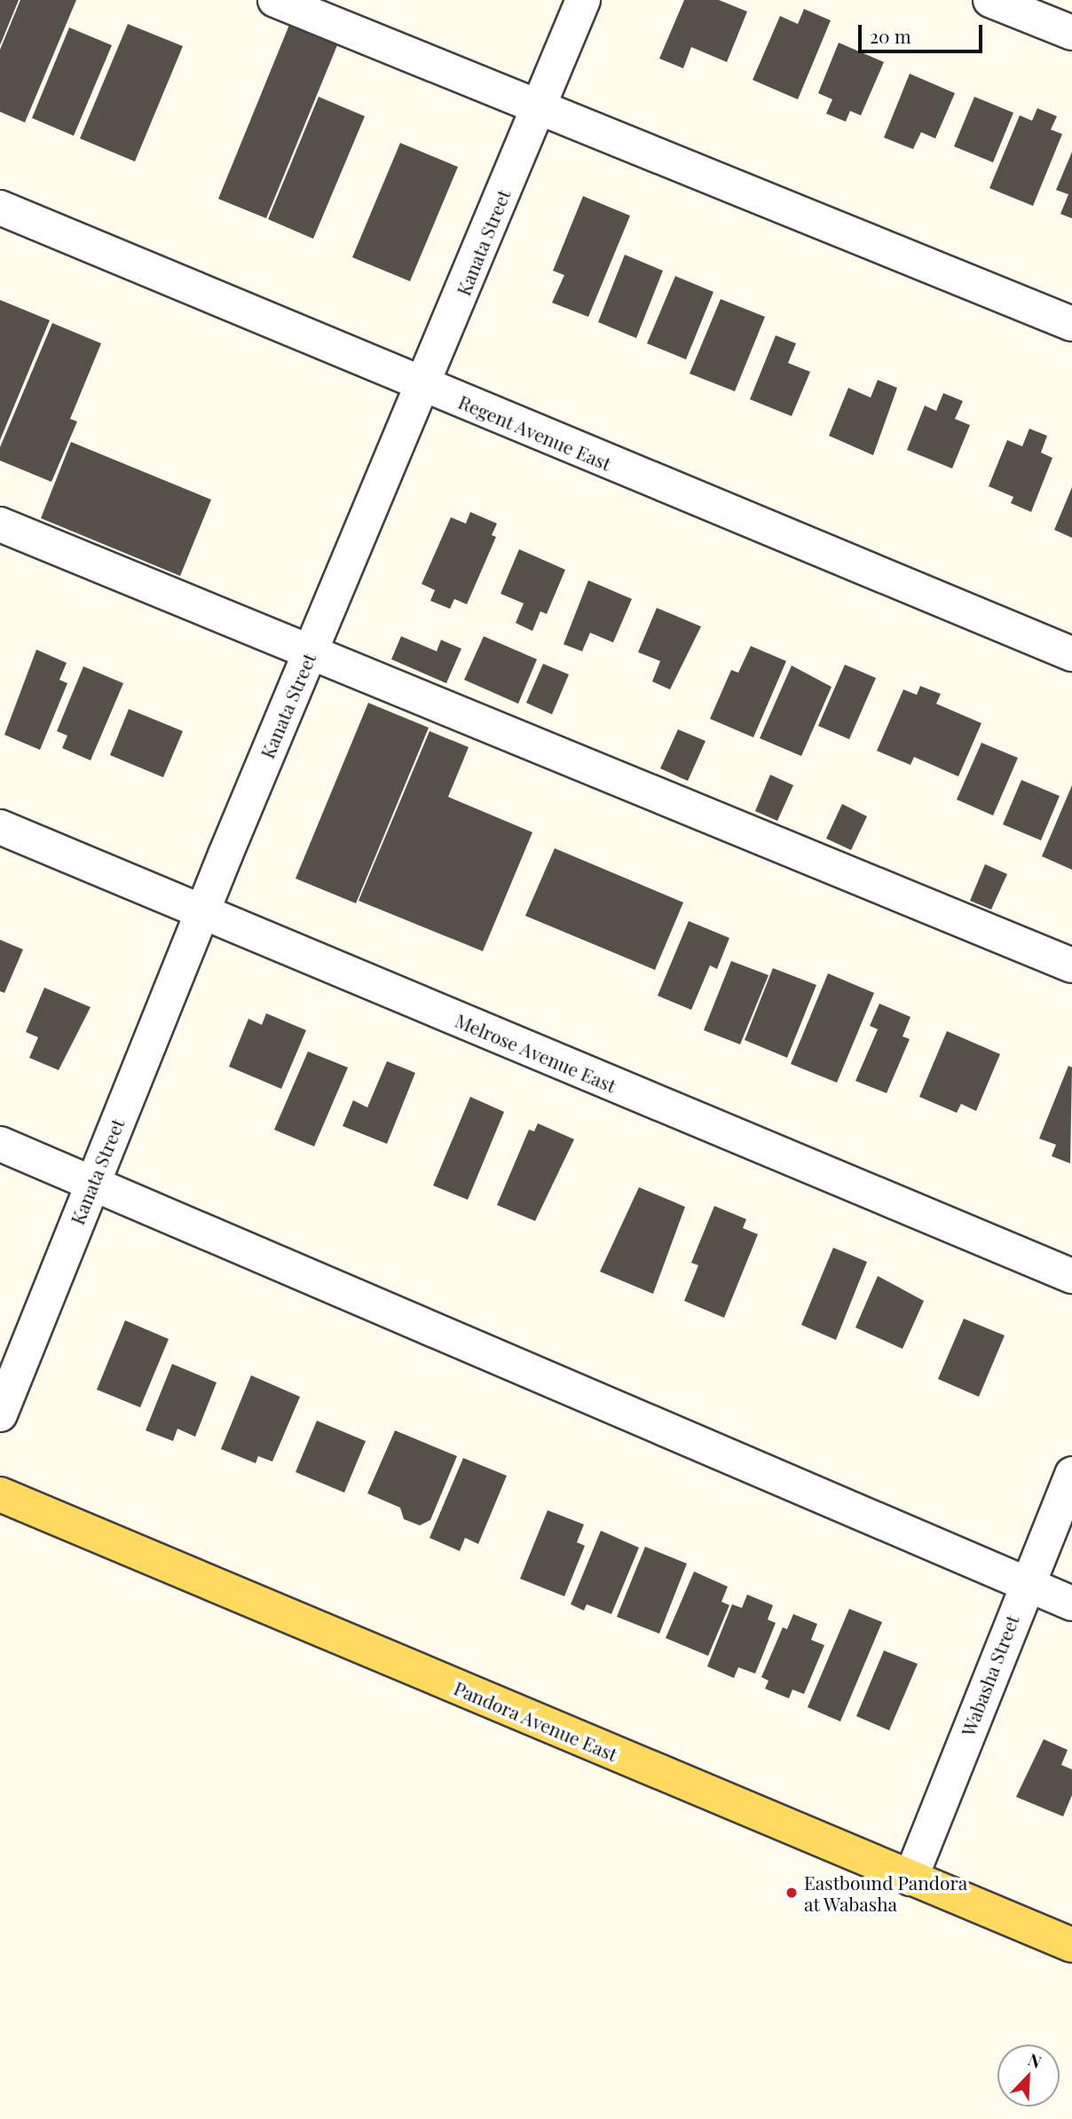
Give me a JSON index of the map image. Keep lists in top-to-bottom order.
{
  "streets": {
    "main road": ["Pandora Avenue East"],
    "street": [
      "Kanata Street",
      "Regent Avenue East",
      "Melrose Avenue East",
      "Wabasha Street"
    ]
  },
  "crossings": [
    ["Kanata Street", "Regent Avenue East"],
    ["Kanata Street", "Melrose Avenue East"],
    ["Wabasha Street", "Pandora Avenue East"]
  ],
  "places": ["Eastbound Pandora at Wabasha"],
  "scale_bar": "20 m",
  "north": "top right"
}
